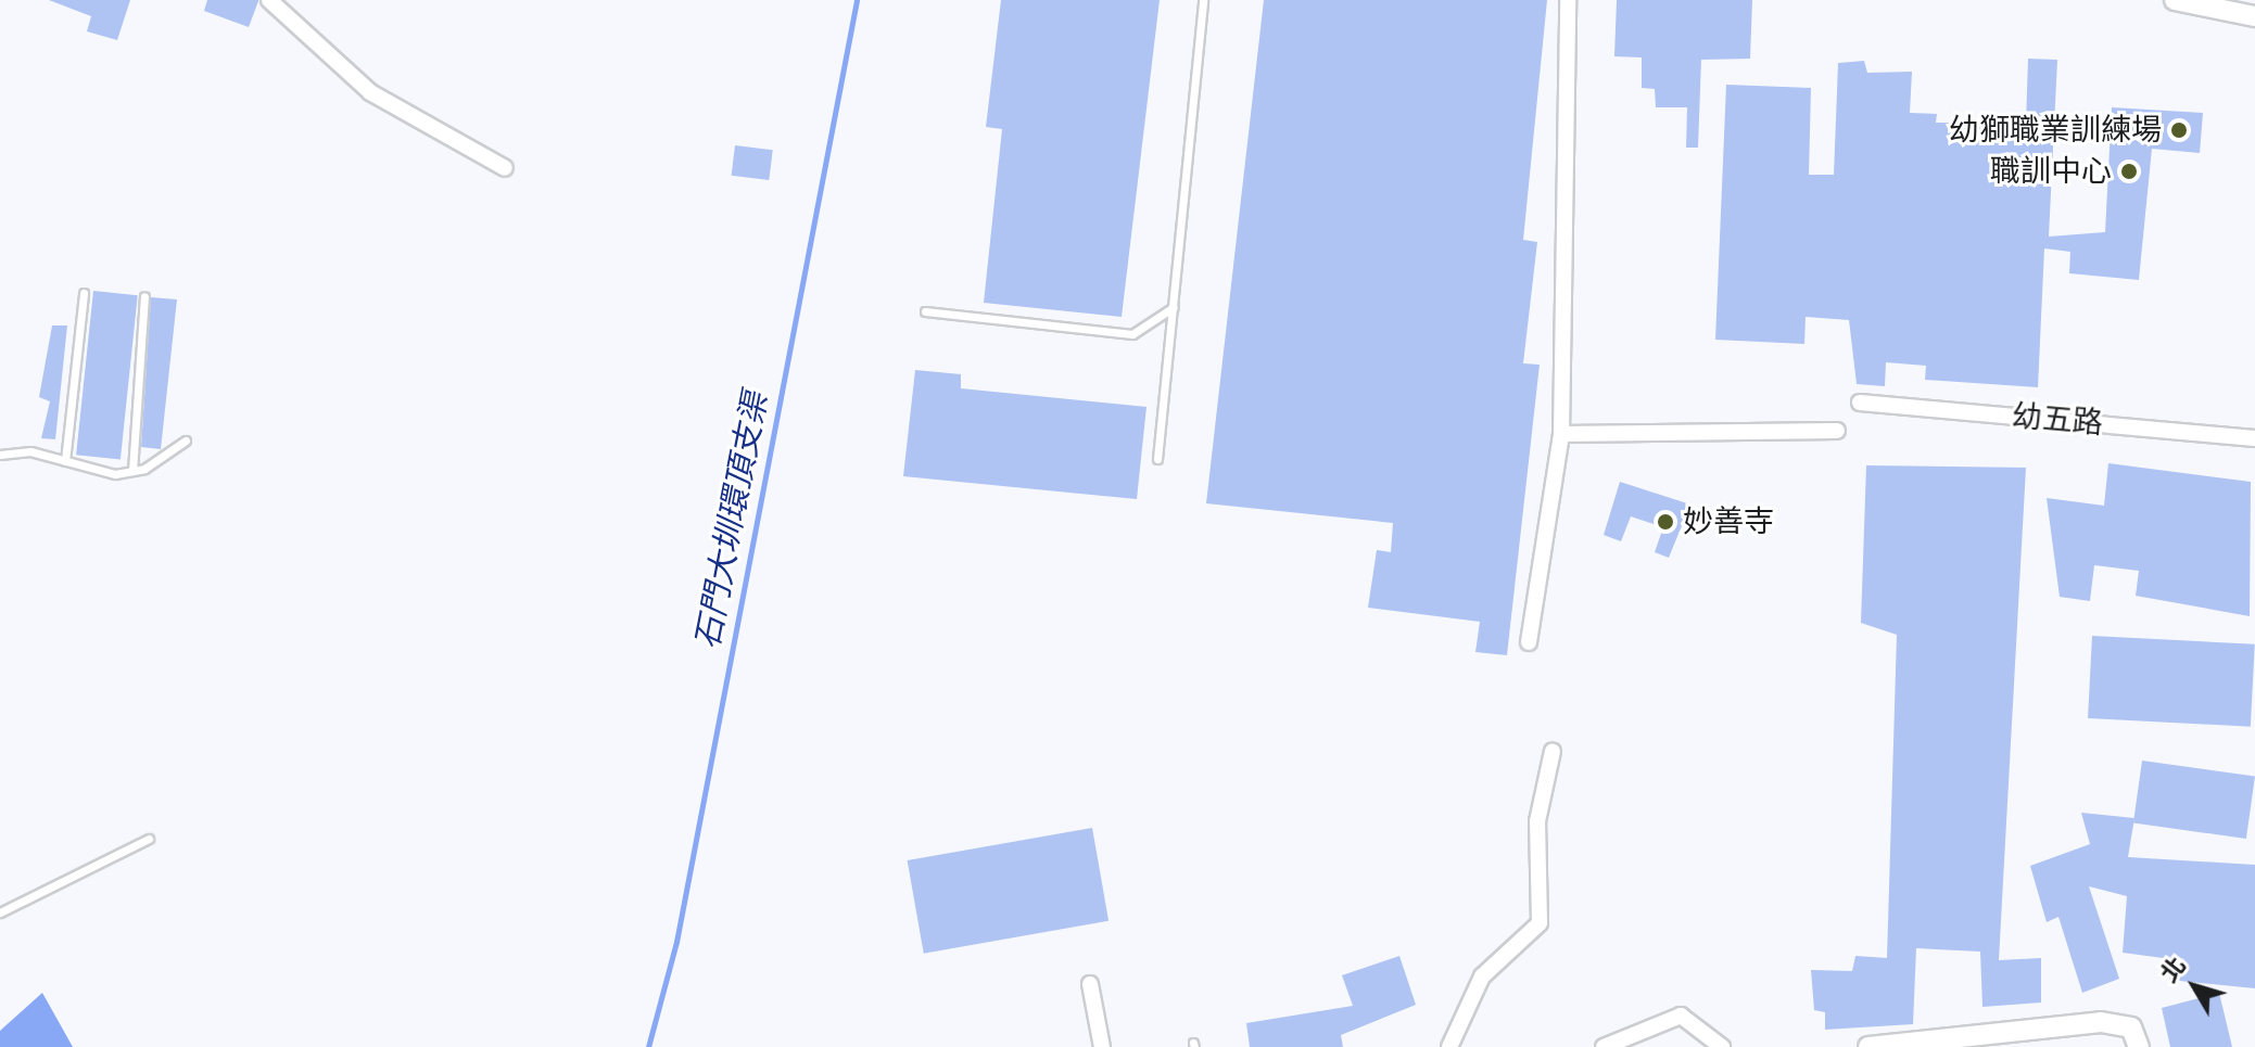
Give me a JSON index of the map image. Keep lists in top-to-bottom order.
{
  "streets": {
    "street": ["幼五路"]
  },
  "water": ["石門大圳環頂支渠"],
  "places": ["幼獅職業訓練場", "職訓中心", "妙善寺"],
  "north": "top left"
}
